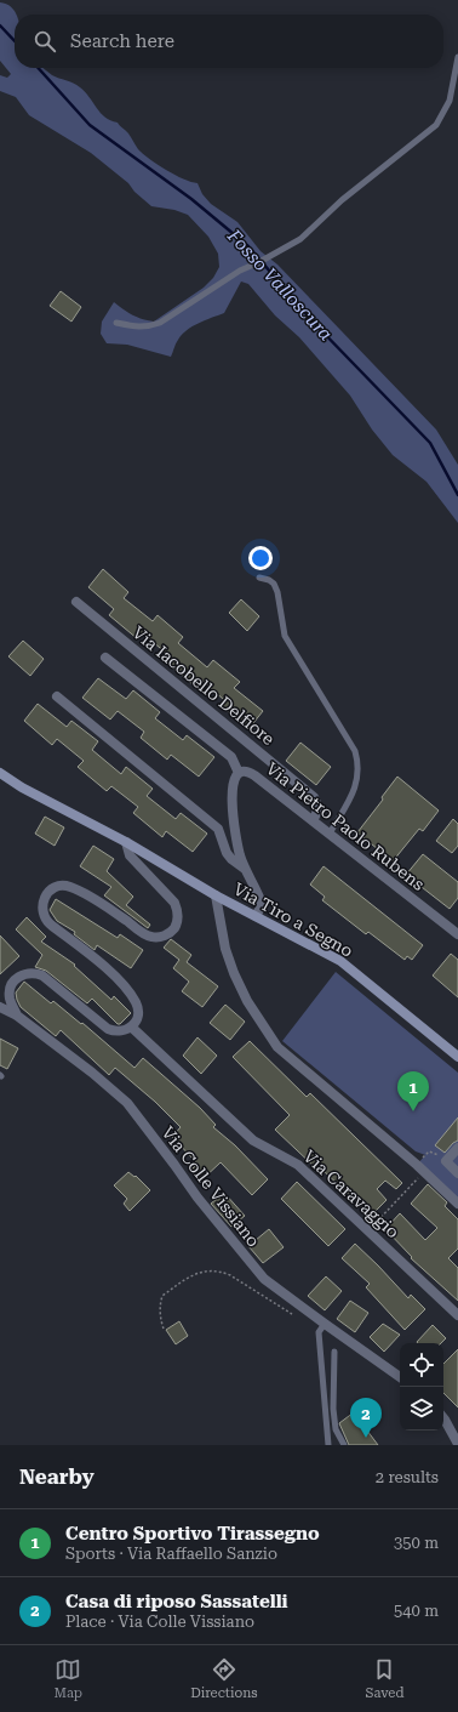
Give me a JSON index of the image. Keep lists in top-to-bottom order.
{
  "streets": {
    "main road": ["Via Tiro a Segno"],
    "street": [
      "Via Iacobello Delfiore",
      "Via Pietro Paolo Rubens",
      "Via Colle Vissiano",
      "Via Caravaggio"
    ]
  },
  "crossings": [
    ["Via Iacobello Delfiore", "Via Pietro Paolo Rubens"],
    ["Via Pietro Paolo Rubens", "Via Tiro a Segno"]
  ],
  "water": ["Fosso Valloscura"],
  "page": {
    "search": "Search here",
    "pins": ["1", "2"],
    "heading": ["Nearby", "2 results"],
    "list": [
      {
        "mark": "1",
        "name": "Centro Sportivo Tirassegno",
        "note": "Sports · Via Raffaello Sanzio",
        "value": "350 m"
      },
      {
        "mark": "2",
        "name": "Casa di riposo Sassatelli",
        "note": "Place · Via Colle Vissiano",
        "value": "540 m"
      }
    ],
    "nav": ["Map", "Directions", "Saved"]
  }
}
